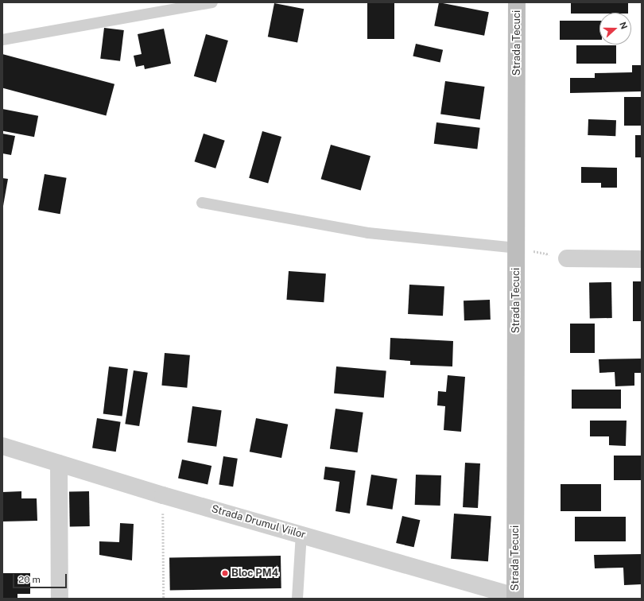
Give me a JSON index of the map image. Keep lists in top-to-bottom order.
{
  "streets": {
    "main road": ["Strada Tecuci"],
    "street": ["Strada Drumul Viilor"]
  },
  "crossings": [
    ["Strada Tecuci", "Strada Drumul Viilor"]
  ],
  "places": ["Bloc PM4"],
  "scale_bar": "20 m",
  "north": "right"
}
